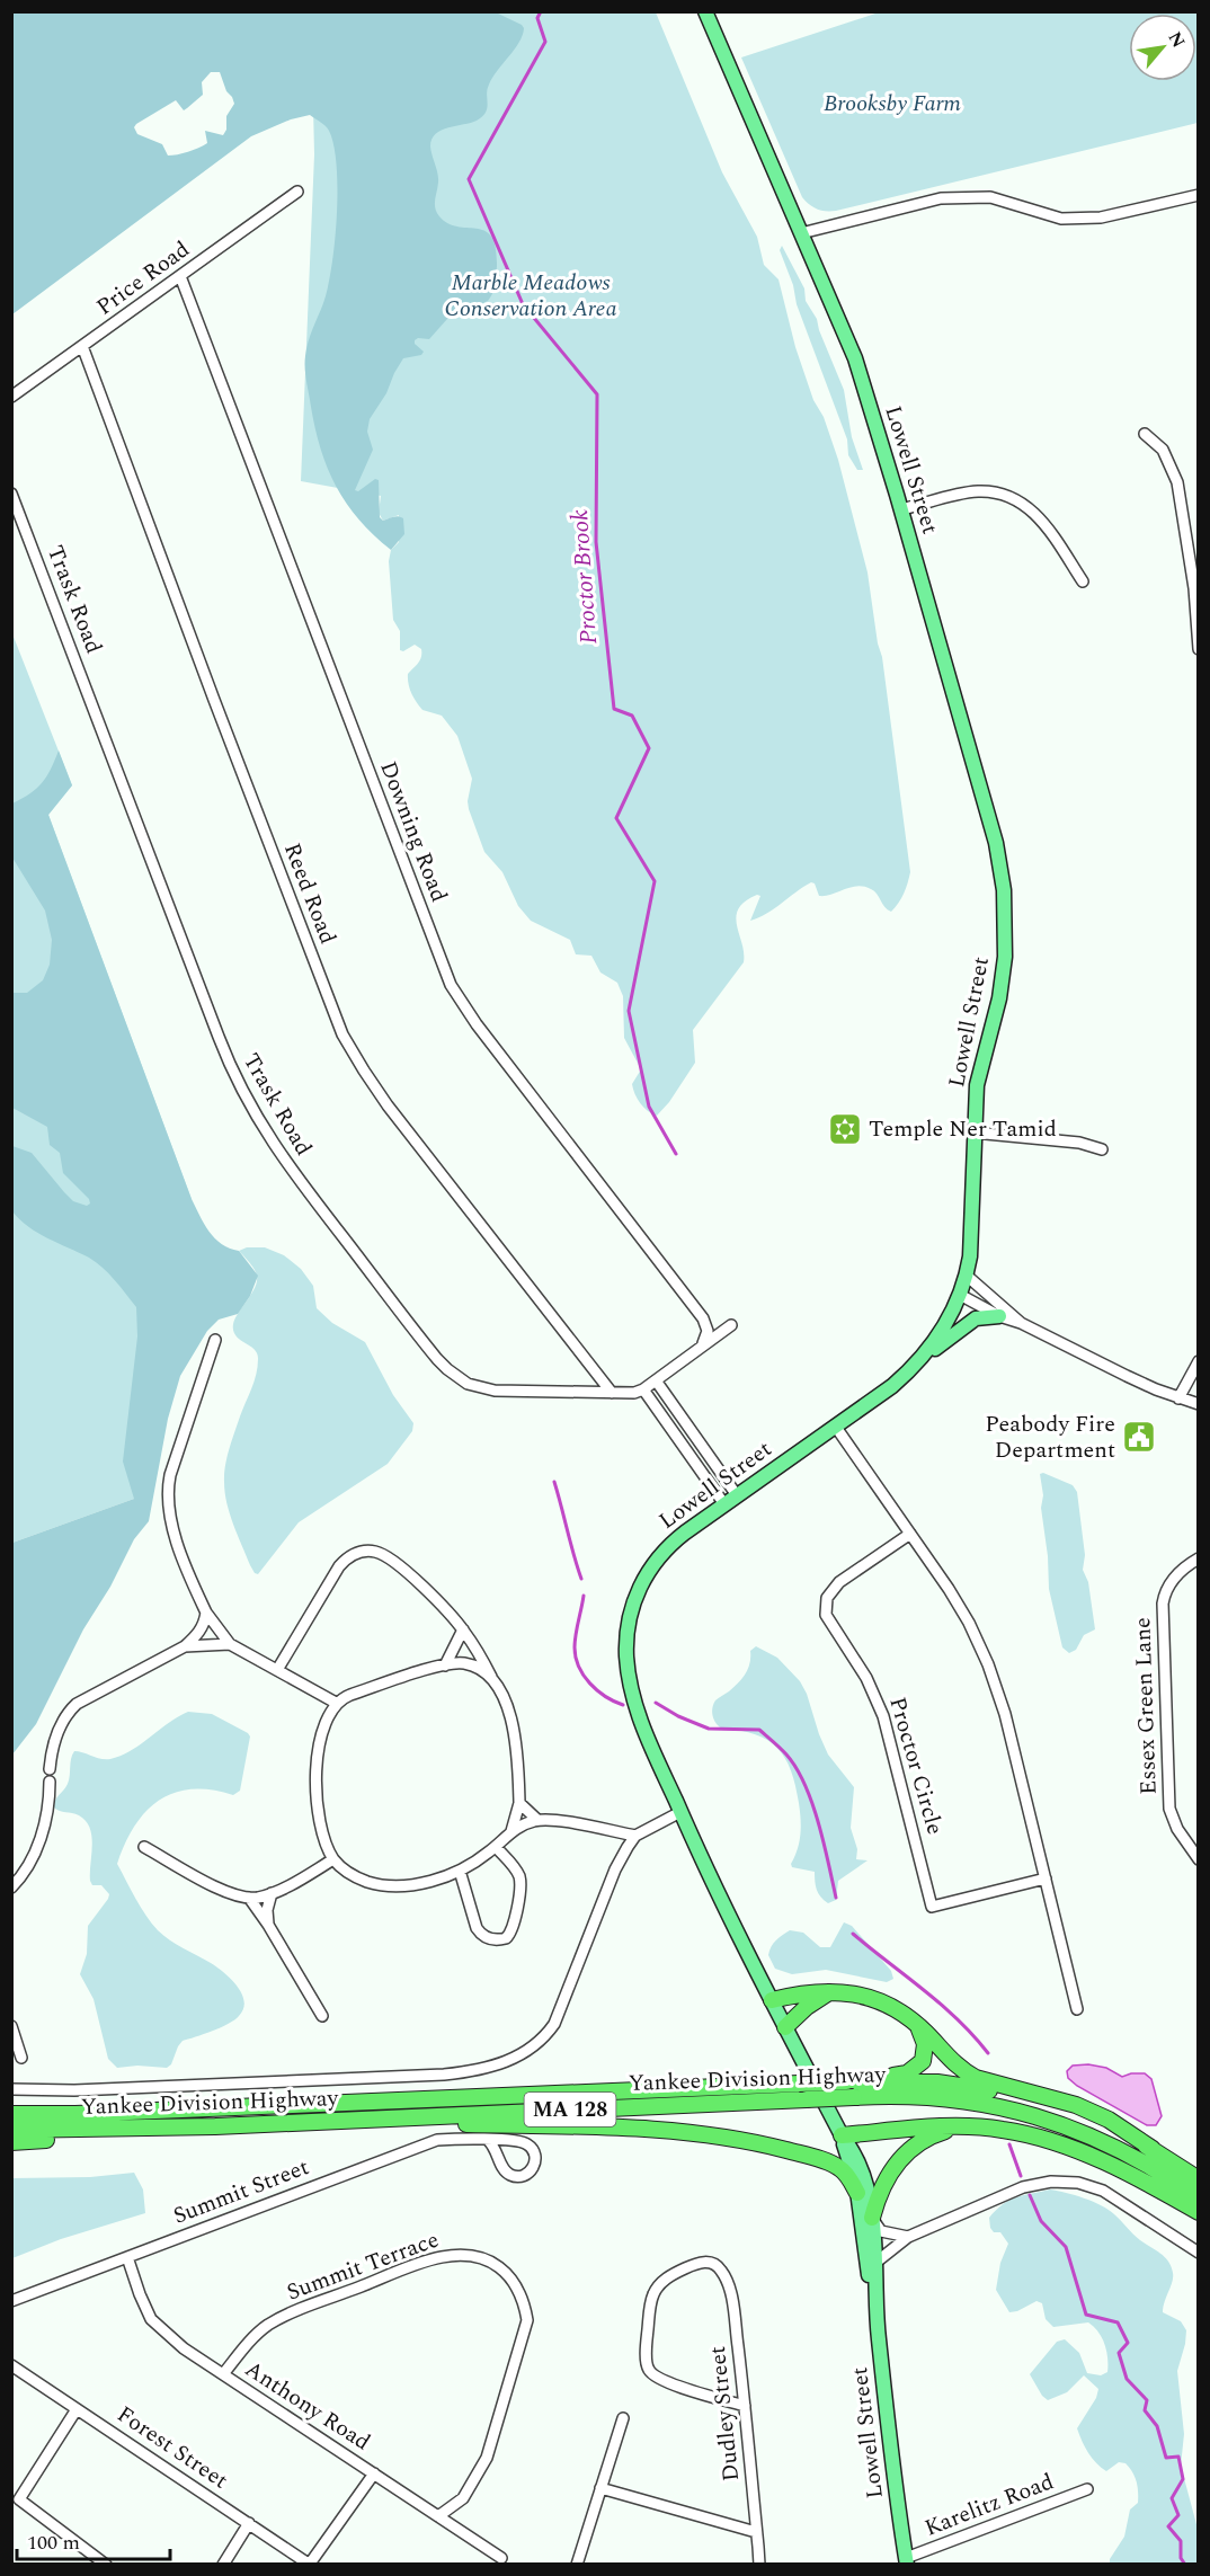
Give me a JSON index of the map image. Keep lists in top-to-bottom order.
{
  "streets": {
    "highway": ["Yankee Division Highway", "MA 128"],
    "main road": ["Lowell Street"],
    "street": [
      "Price Road",
      "Trask Road",
      "Downing Road",
      "Reed Road",
      "Essex Green Lane",
      "Proctor Circle",
      "Summit Street",
      "Summit Terrace",
      "Anthony Road",
      "Dudley Street",
      "Forest Street",
      "Karelitz Road"
    ]
  },
  "crossings": [
    ["Price Road", "Downing Road"],
    ["Price Road", "Reed Road"],
    ["Lowell Street", "Karelitz Road"],
    ["Trask Road", "Downing Road"],
    ["Trask Road", "Reed Road"],
    ["Summit Street", "Anthony Road"],
    ["Summit Terrace", "Anthony Road"]
  ],
  "water": ["Proctor Brook"],
  "parks": ["Brooksby Farm", "Marble Meadows Conservation Area"],
  "places": {
    "synagogue": ["Temple Ner Tamid"],
    "public building": ["Peabody Fire Department"]
  },
  "scale_bar": "100 m",
  "north": "top right"
}
